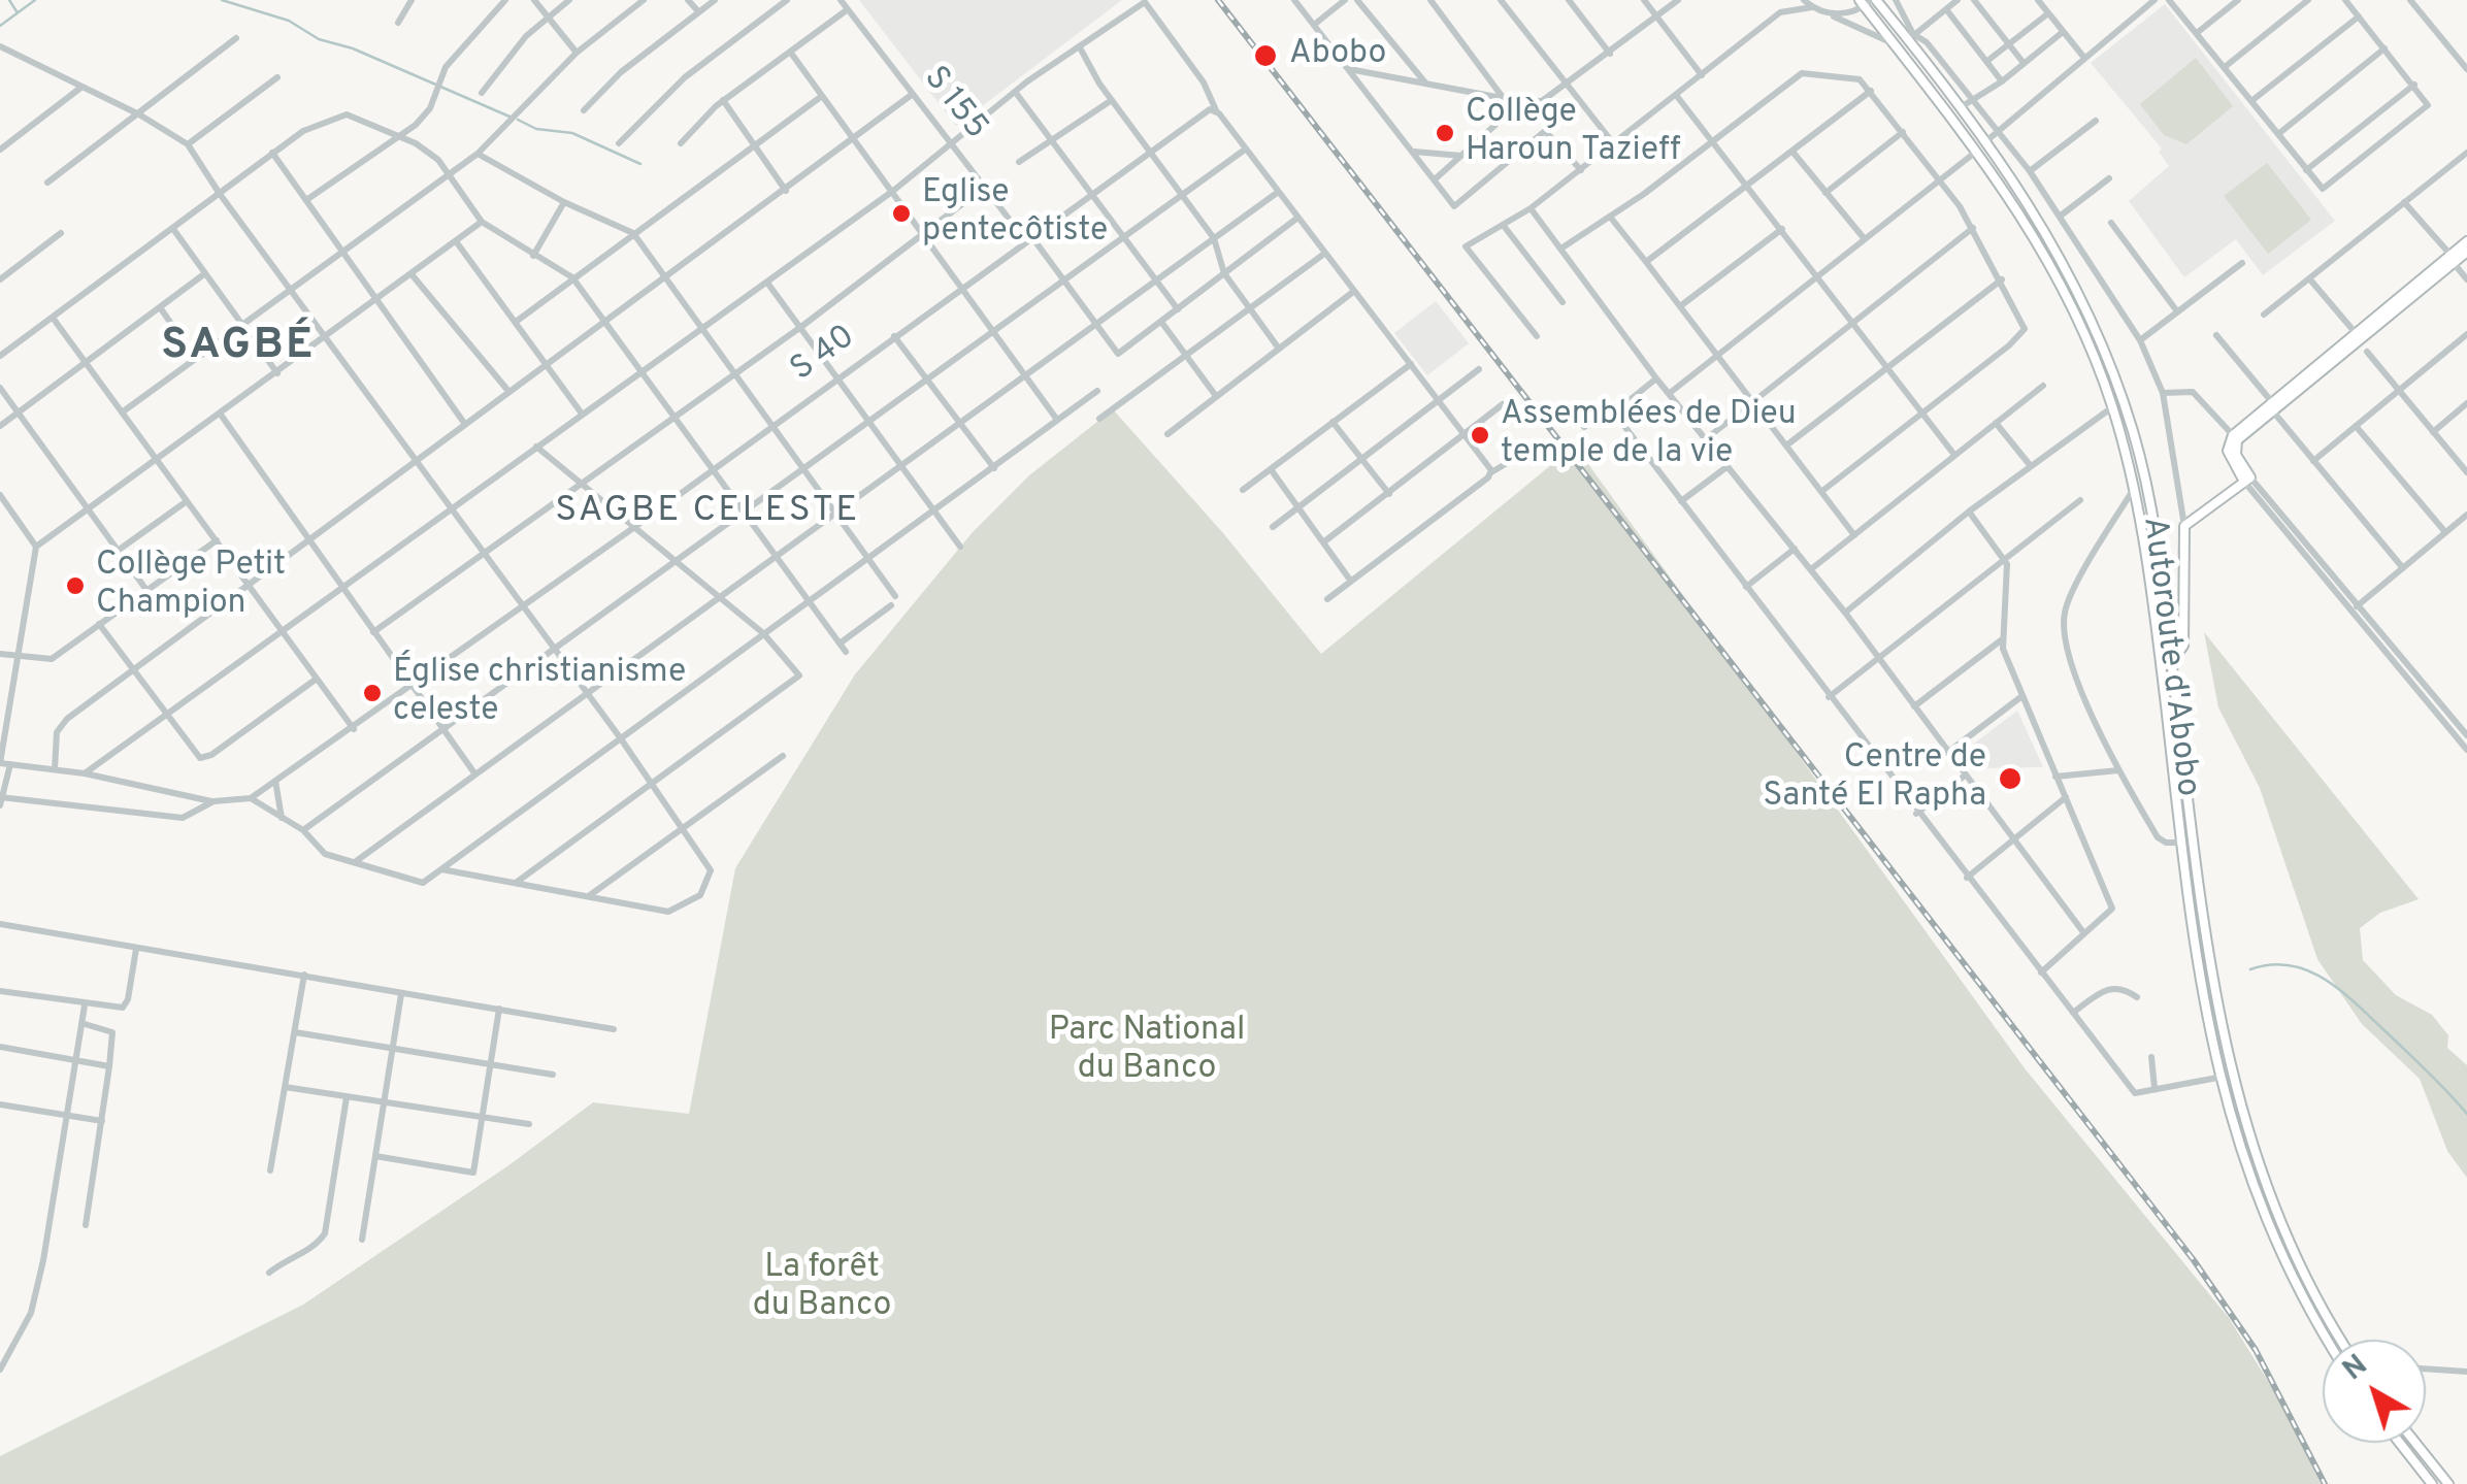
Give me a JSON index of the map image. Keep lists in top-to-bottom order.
{
  "streets": {
    "main road": ["Autoroute d'Abobo"],
    "street": ["S 155", "S 40"]
  },
  "crossings": [
    ["S 155", "S 40"]
  ],
  "districts": ["SAGBÉ", "SAGBE CELESTE"],
  "parks": ["Parc National du Banco", "La forêt du Banco"],
  "places": [
    "Abobo",
    "Collège Haroun Tazieff",
    "Eglise pentecôtiste",
    "Assemblées de Dieu temple de la vie",
    "Collège Petit Champion",
    "Église christianisme celeste",
    "Centre de Santé El Rapha"
  ],
  "north": "top left"
}
